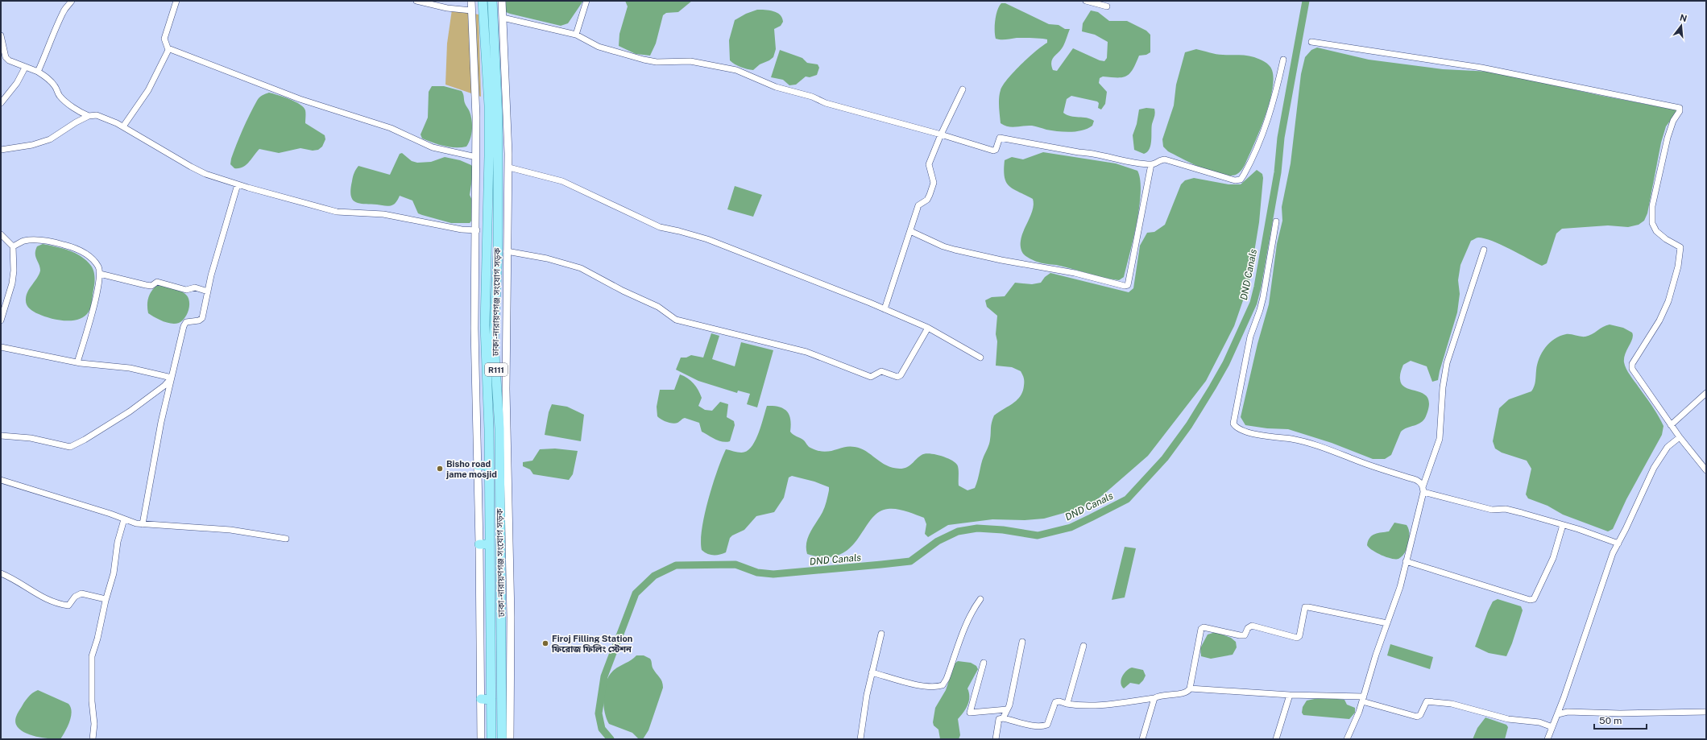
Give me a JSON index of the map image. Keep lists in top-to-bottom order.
{
  "streets": {
    "main road": ["ঢাকা-নারায়ণগঞ্জ সংযোগ সড়ক", "R111"]
  },
  "water": ["DND Canals"],
  "places": ["Bisho road jame mosjid", "Firoj Filling Station ফিরোজ ফিলিং স্টেশন"],
  "scale_bar": "50 m",
  "north": "top"
}
